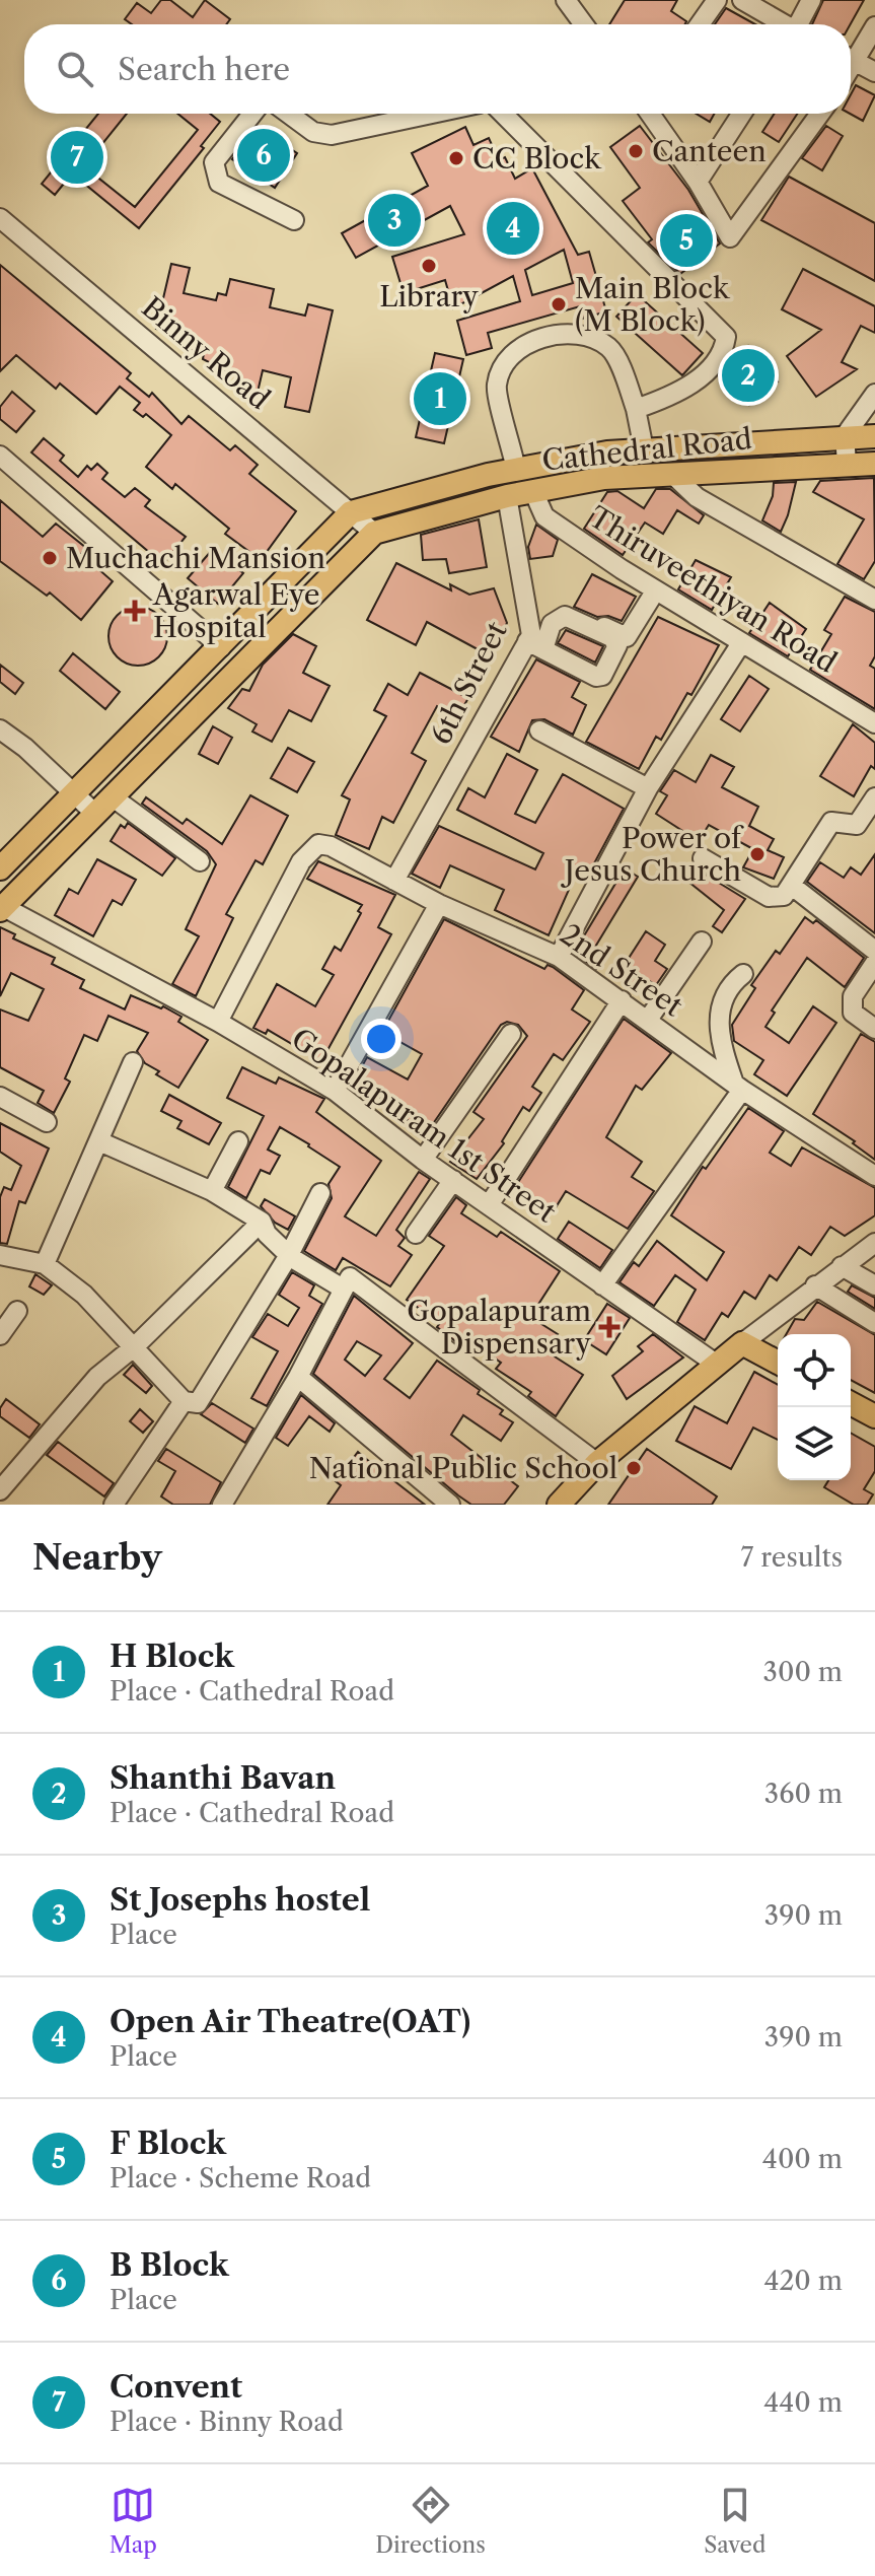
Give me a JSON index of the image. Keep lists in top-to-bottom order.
{
  "streets": {
    "main road": ["Cathedral Road"],
    "street": [
      "Binny Road",
      "Thiruveethiyan Road",
      "6th Street",
      "2nd Street",
      "Gopalapuram 1st Street"
    ]
  },
  "crossings": [
    ["Binny Road", "Cathedral Road"],
    ["Cathedral Road", "Thiruveethiyan Road"],
    ["Cathedral Road", "6th Street"],
    ["Cathedral Road", "Gopalapuram 1st Street"],
    ["6th Street", "2nd Street"],
    ["2nd Street", "Gopalapuram 1st Street"]
  ],
  "places": {
    "other": [
      "Canteen",
      "CC Block",
      "Library",
      "Main Block (M Block)",
      "Muchachi Mansion",
      "Power of Jesus Church",
      "National Public School"
    ],
    "health": ["Agarwal Eye Hospital", "Gopalapuram Dispensary"]
  },
  "page": {
    "search": "Search here",
    "pins": [
      "6",
      "7",
      "3",
      "4",
      "5",
      "2",
      "1"
    ],
    "heading": ["Nearby", "7 results"],
    "list": [
      {
        "mark": "1",
        "name": "H Block",
        "note": "Place · Cathedral Road",
        "value": "300 m"
      },
      {
        "mark": "2",
        "name": "Shanthi Bavan",
        "note": "Place · Cathedral Road",
        "value": "360 m"
      },
      {
        "mark": "3",
        "name": "St Josephs hostel",
        "note": "Place",
        "value": "390 m"
      },
      {
        "mark": "4",
        "name": "Open Air Theatre(OAT)",
        "note": "Place",
        "value": "390 m"
      },
      {
        "mark": "5",
        "name": "F Block",
        "note": "Place · Scheme Road",
        "value": "400 m"
      },
      {
        "mark": "6",
        "name": "B Block",
        "note": "Place",
        "value": "420 m"
      },
      {
        "mark": "7",
        "name": "Convent",
        "note": "Place · Binny Road",
        "value": "440 m"
      }
    ],
    "nav": ["Map", "Directions", "Saved"]
  }
}
